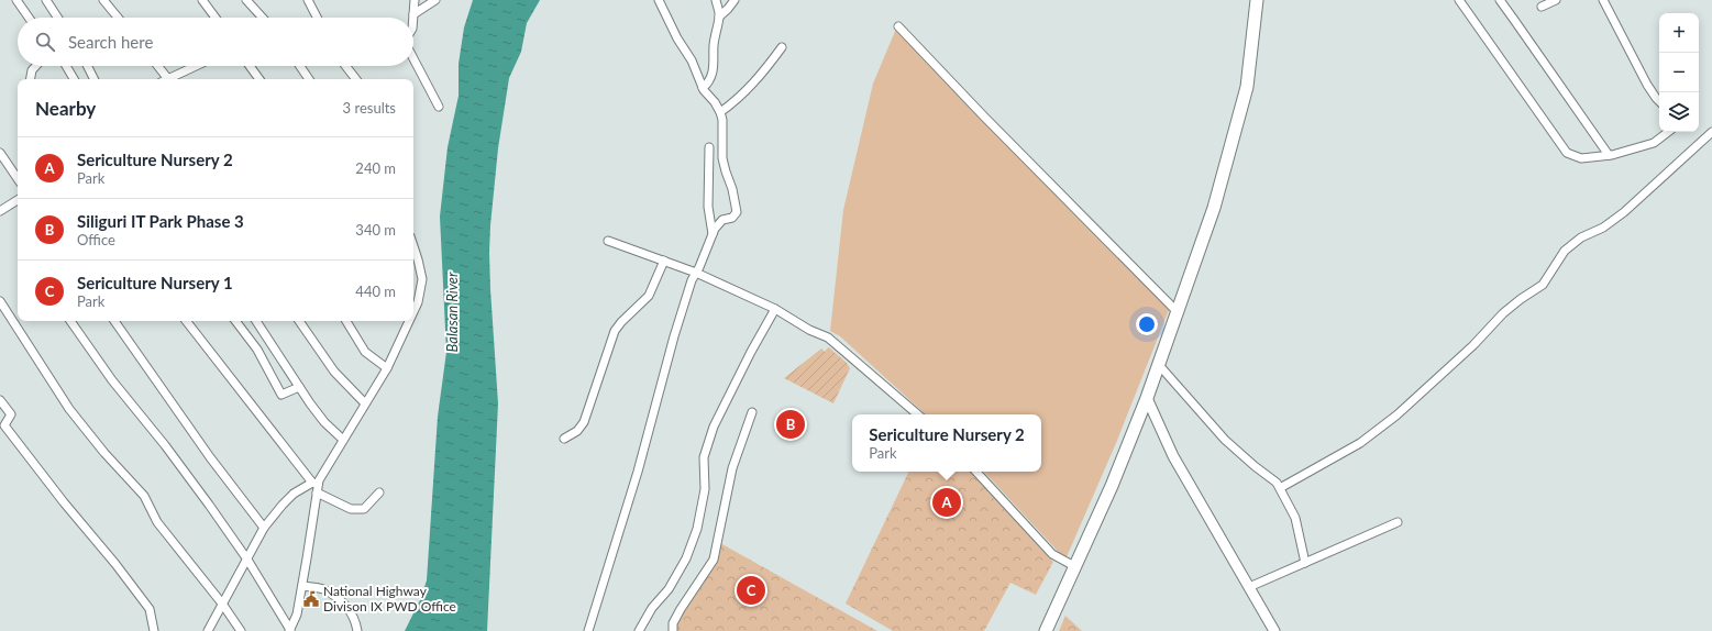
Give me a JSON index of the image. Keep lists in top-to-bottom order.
{
  "water": ["Balasan River"],
  "places": {
    "public building": ["National Highway Divison IX PWD Office"]
  },
  "page": {
    "map_buttons": ["+", "−"],
    "search": "Search here",
    "heading": ["Nearby", "3 results"],
    "list": [
      {
        "mark": "A",
        "name": "Sericulture Nursery 2",
        "note": "Park",
        "value": "240 m"
      },
      {
        "mark": "B",
        "name": "Siliguri IT Park Phase 3",
        "note": "Office",
        "value": "340 m"
      },
      {
        "mark": "C",
        "name": "Sericulture Nursery 1",
        "note": "Park",
        "value": "440 m"
      }
    ],
    "pins": ["B", "A", "C"],
    "popup": ["Sericulture Nursery 2", "Park"]
  }
}
